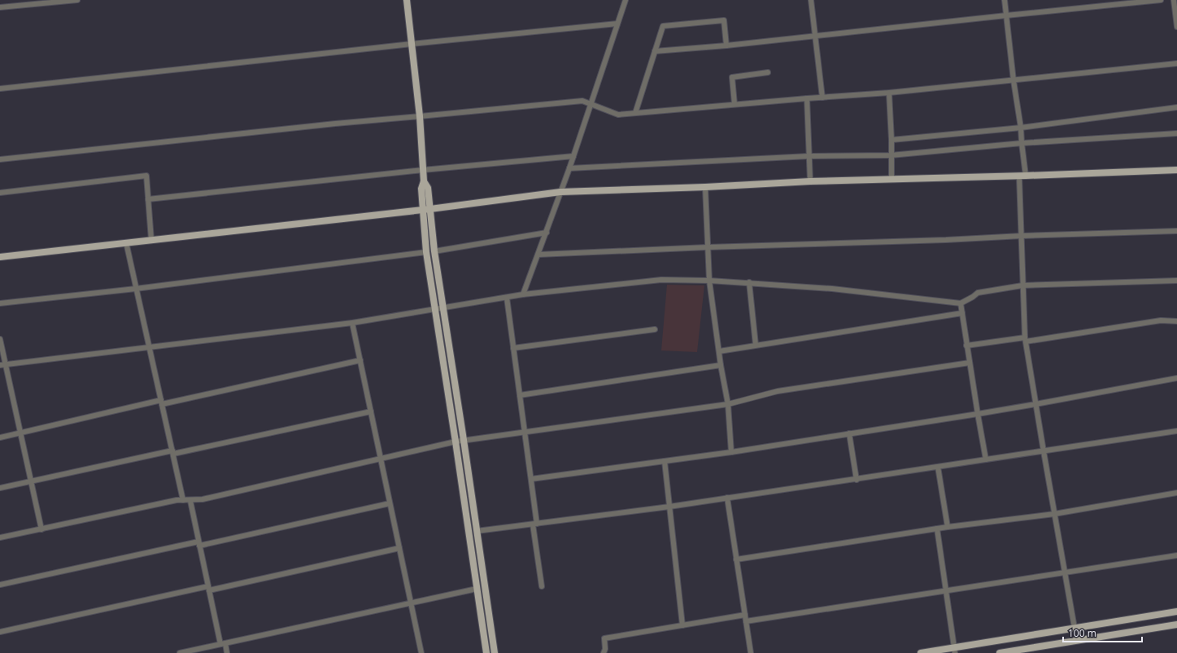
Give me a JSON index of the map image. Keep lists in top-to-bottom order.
{
  "scale_bar": "100 m"
}
